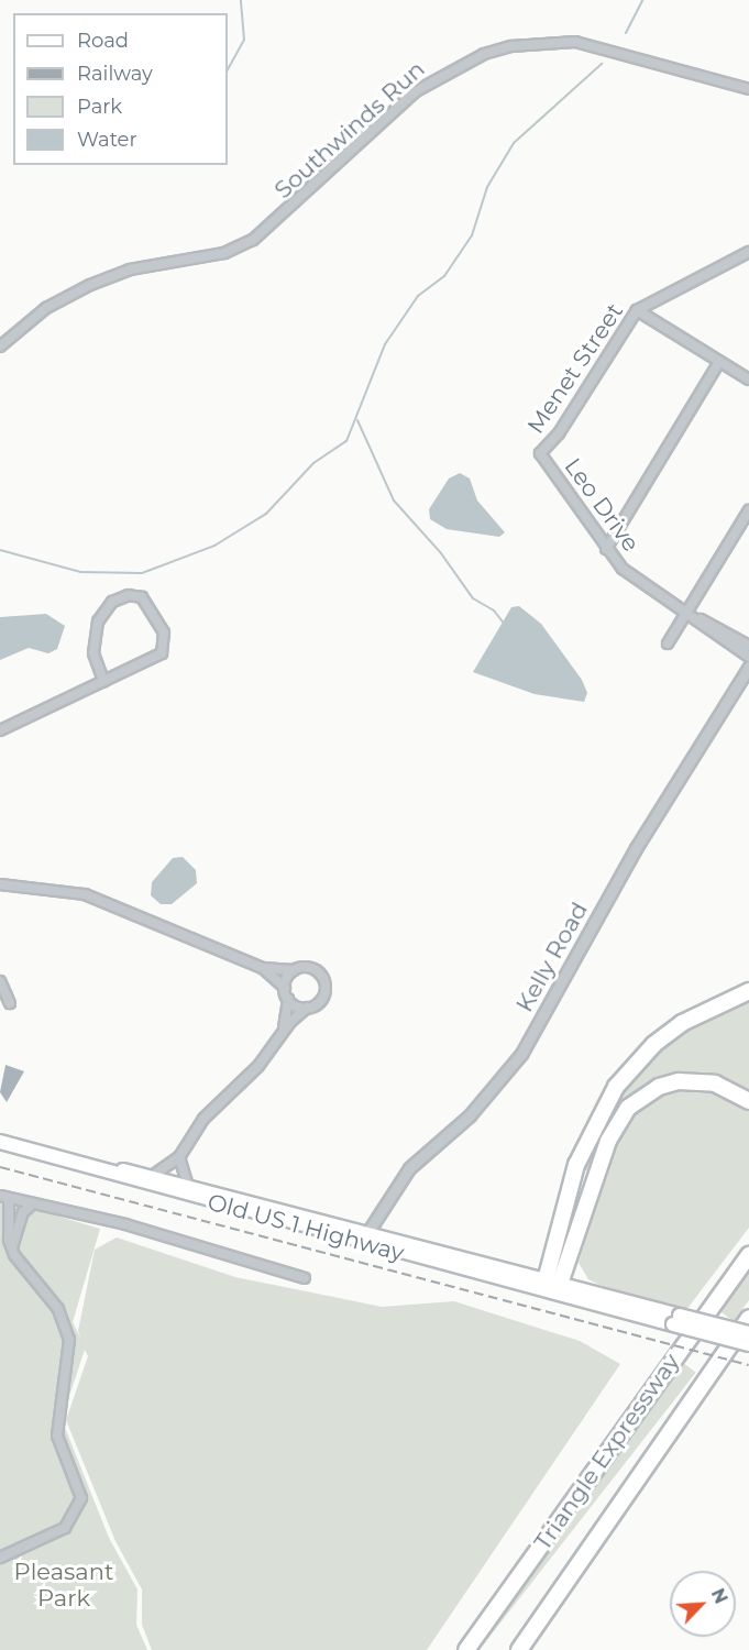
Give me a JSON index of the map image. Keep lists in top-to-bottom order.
{
  "streets": {
    "highway": ["Triangle Expressway"],
    "main road": ["Old US 1 Highway"],
    "street": [
      "Southwinds Run",
      "Menet Street",
      "Leo Drive",
      "Kelly Road"
    ]
  },
  "crossings": [
    ["Menet Street", "Leo Drive"],
    ["Kelly Road", "Old US 1 Highway"]
  ],
  "parks": ["Pleasant Park"],
  "legend": [
    "Road",
    "Railway",
    "Park",
    "Water"
  ],
  "north": "top right"
}
